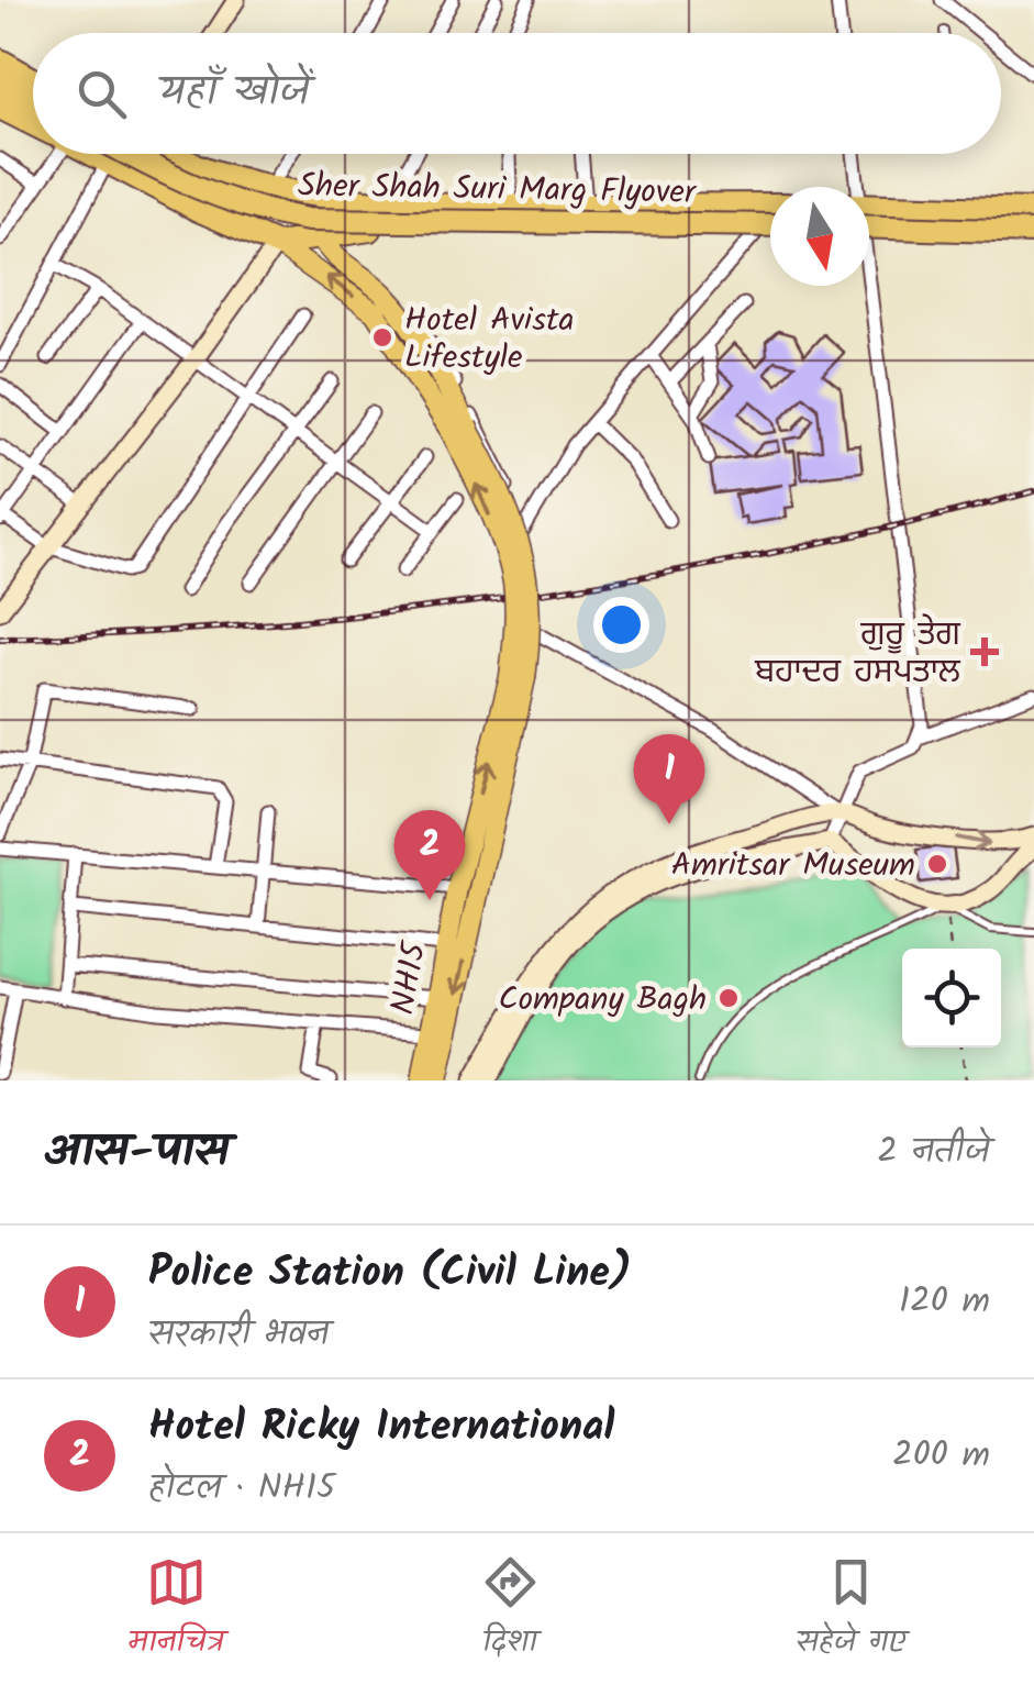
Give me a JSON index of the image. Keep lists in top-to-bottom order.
{
  "streets": {
    "highway": ["Sher Shah Suri Marg Flyover"],
    "main road": ["NH15"]
  },
  "places": {
    "other": ["Hotel Avista Lifestyle", "Amritsar Museum", "Company Bagh"],
    "health": ["ਗੁਰੂ ਤੇਗ ਬਹਾਦਰ ਹਸਪਤਾਲ"]
  },
  "north": "bottom",
  "page": {
    "search": "यहाँ खोजें",
    "pins": ["1", "2"],
    "heading": ["आस-पास", "2 नतीजे"],
    "list": [
      {
        "mark": "1",
        "name": "Police Station (Civil Line)",
        "note": "सरकारी भवन",
        "value": "120 m"
      },
      {
        "mark": "2",
        "name": "Hotel Ricky International",
        "note": "होटल · NH15",
        "value": "200 m"
      }
    ],
    "nav": ["मानचित्र", "दिशा", "सहेजे गए"]
  }
}
